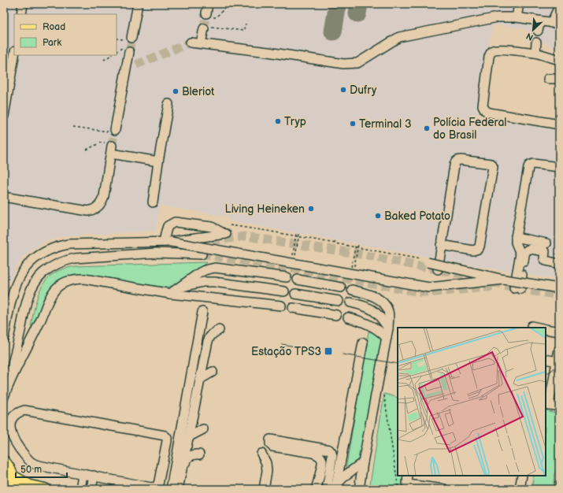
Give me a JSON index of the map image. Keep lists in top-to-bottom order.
{
  "places": {
    "other": [
      "Dufry",
      "Bleriot",
      "Tryp",
      "Terminal 3",
      "Polícia Federal do Brasil",
      "Living Heineken",
      "Baked Potato"
    ],
    "transit": ["Estação TPS3"]
  },
  "legend": ["Road", "Park"],
  "scale_bar": "50 m",
  "north": "bottom left"
}
